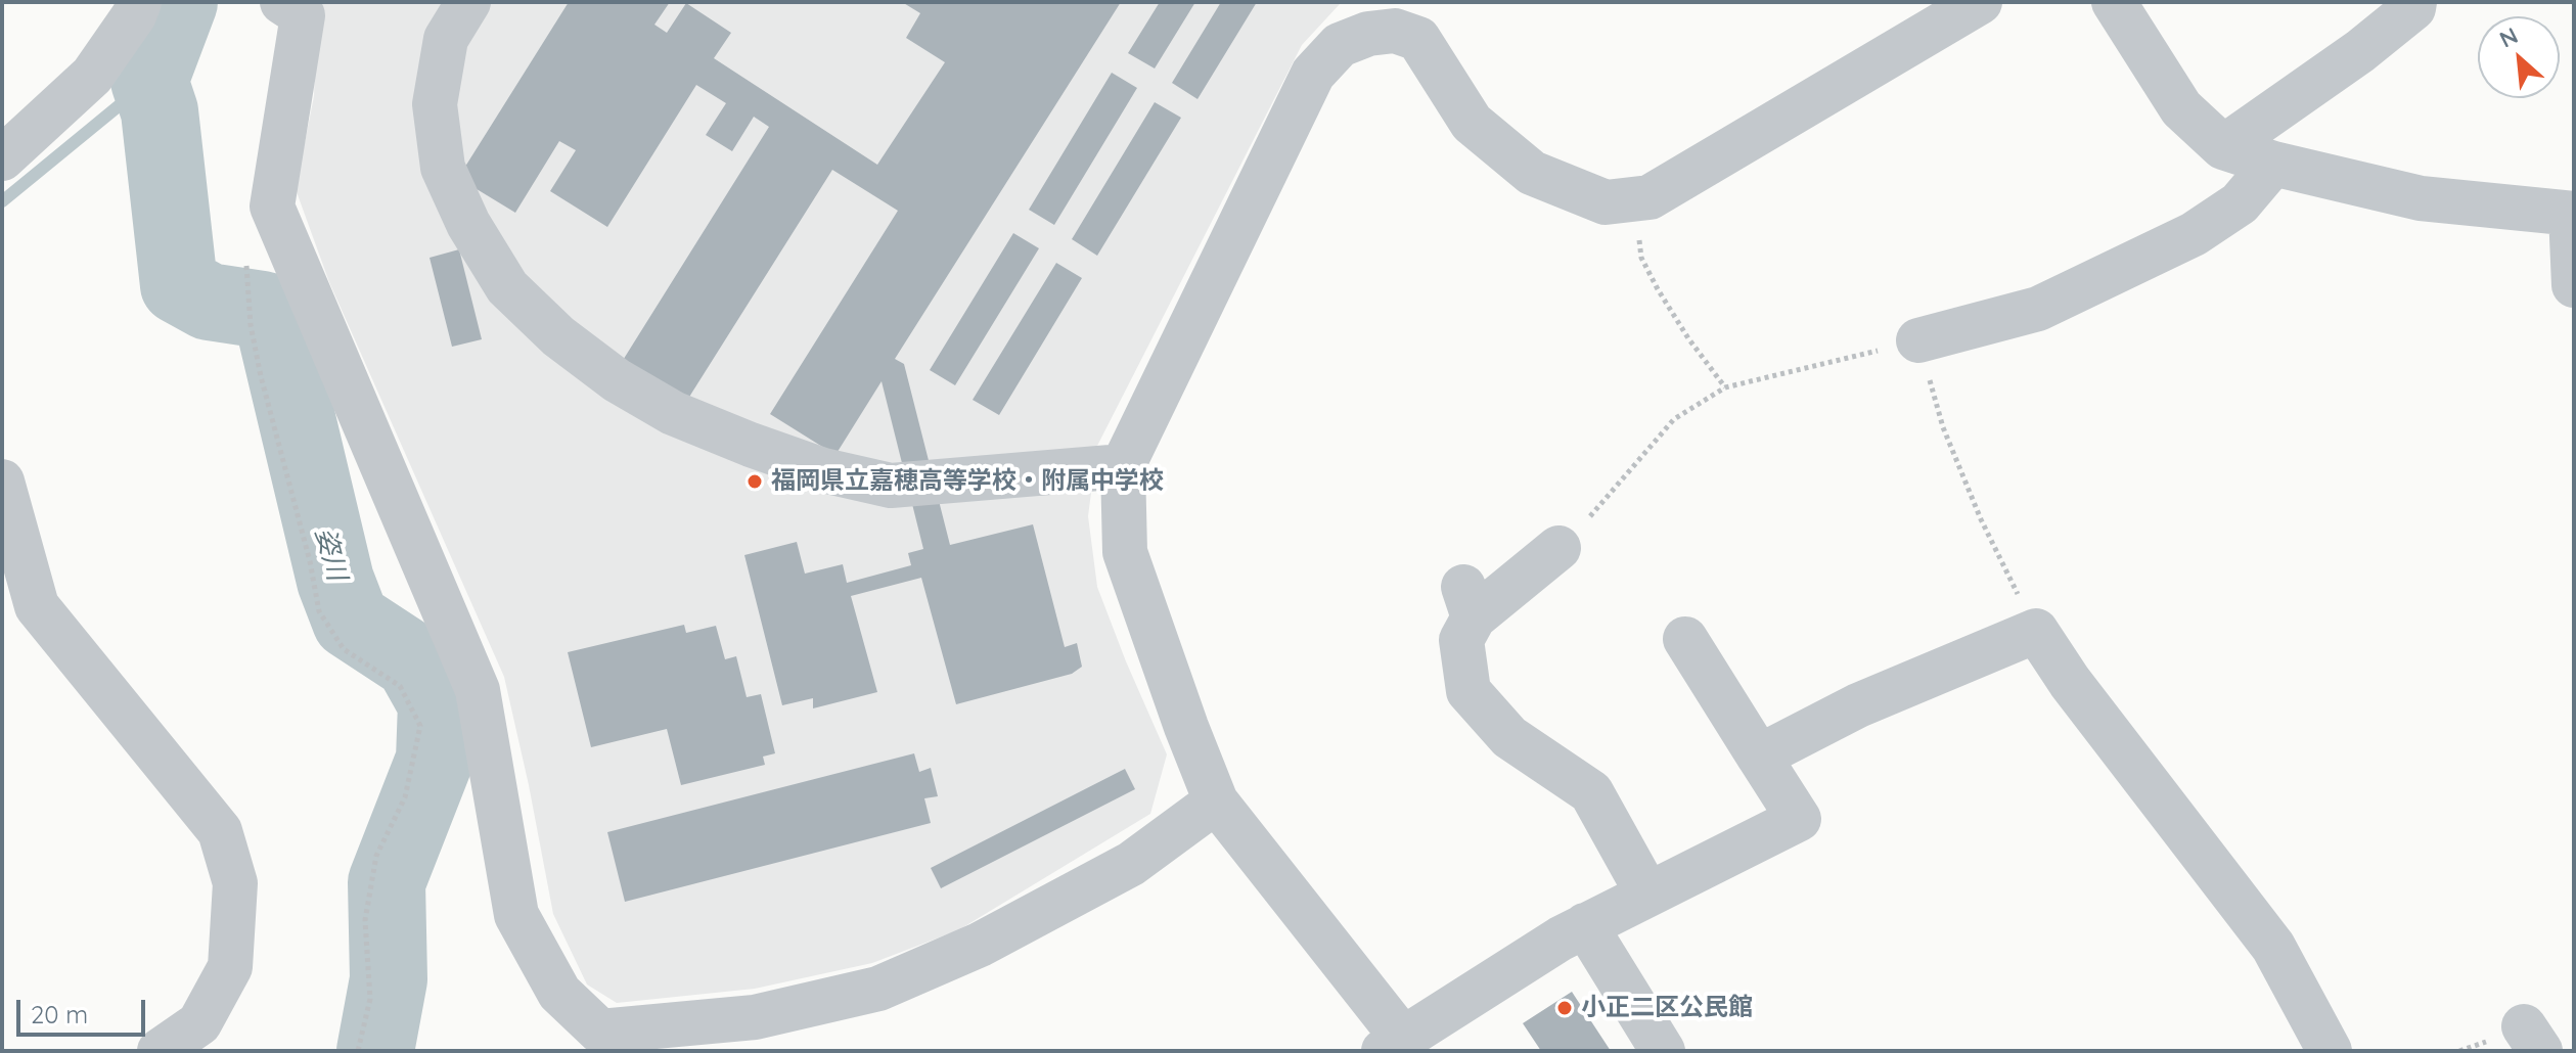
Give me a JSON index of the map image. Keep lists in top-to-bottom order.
{
  "water": ["姿川"],
  "places": ["福岡県立嘉穂高等学校・附属中学校", "小正二区公民館"],
  "scale_bar": "20 m",
  "north": "top left"
}
